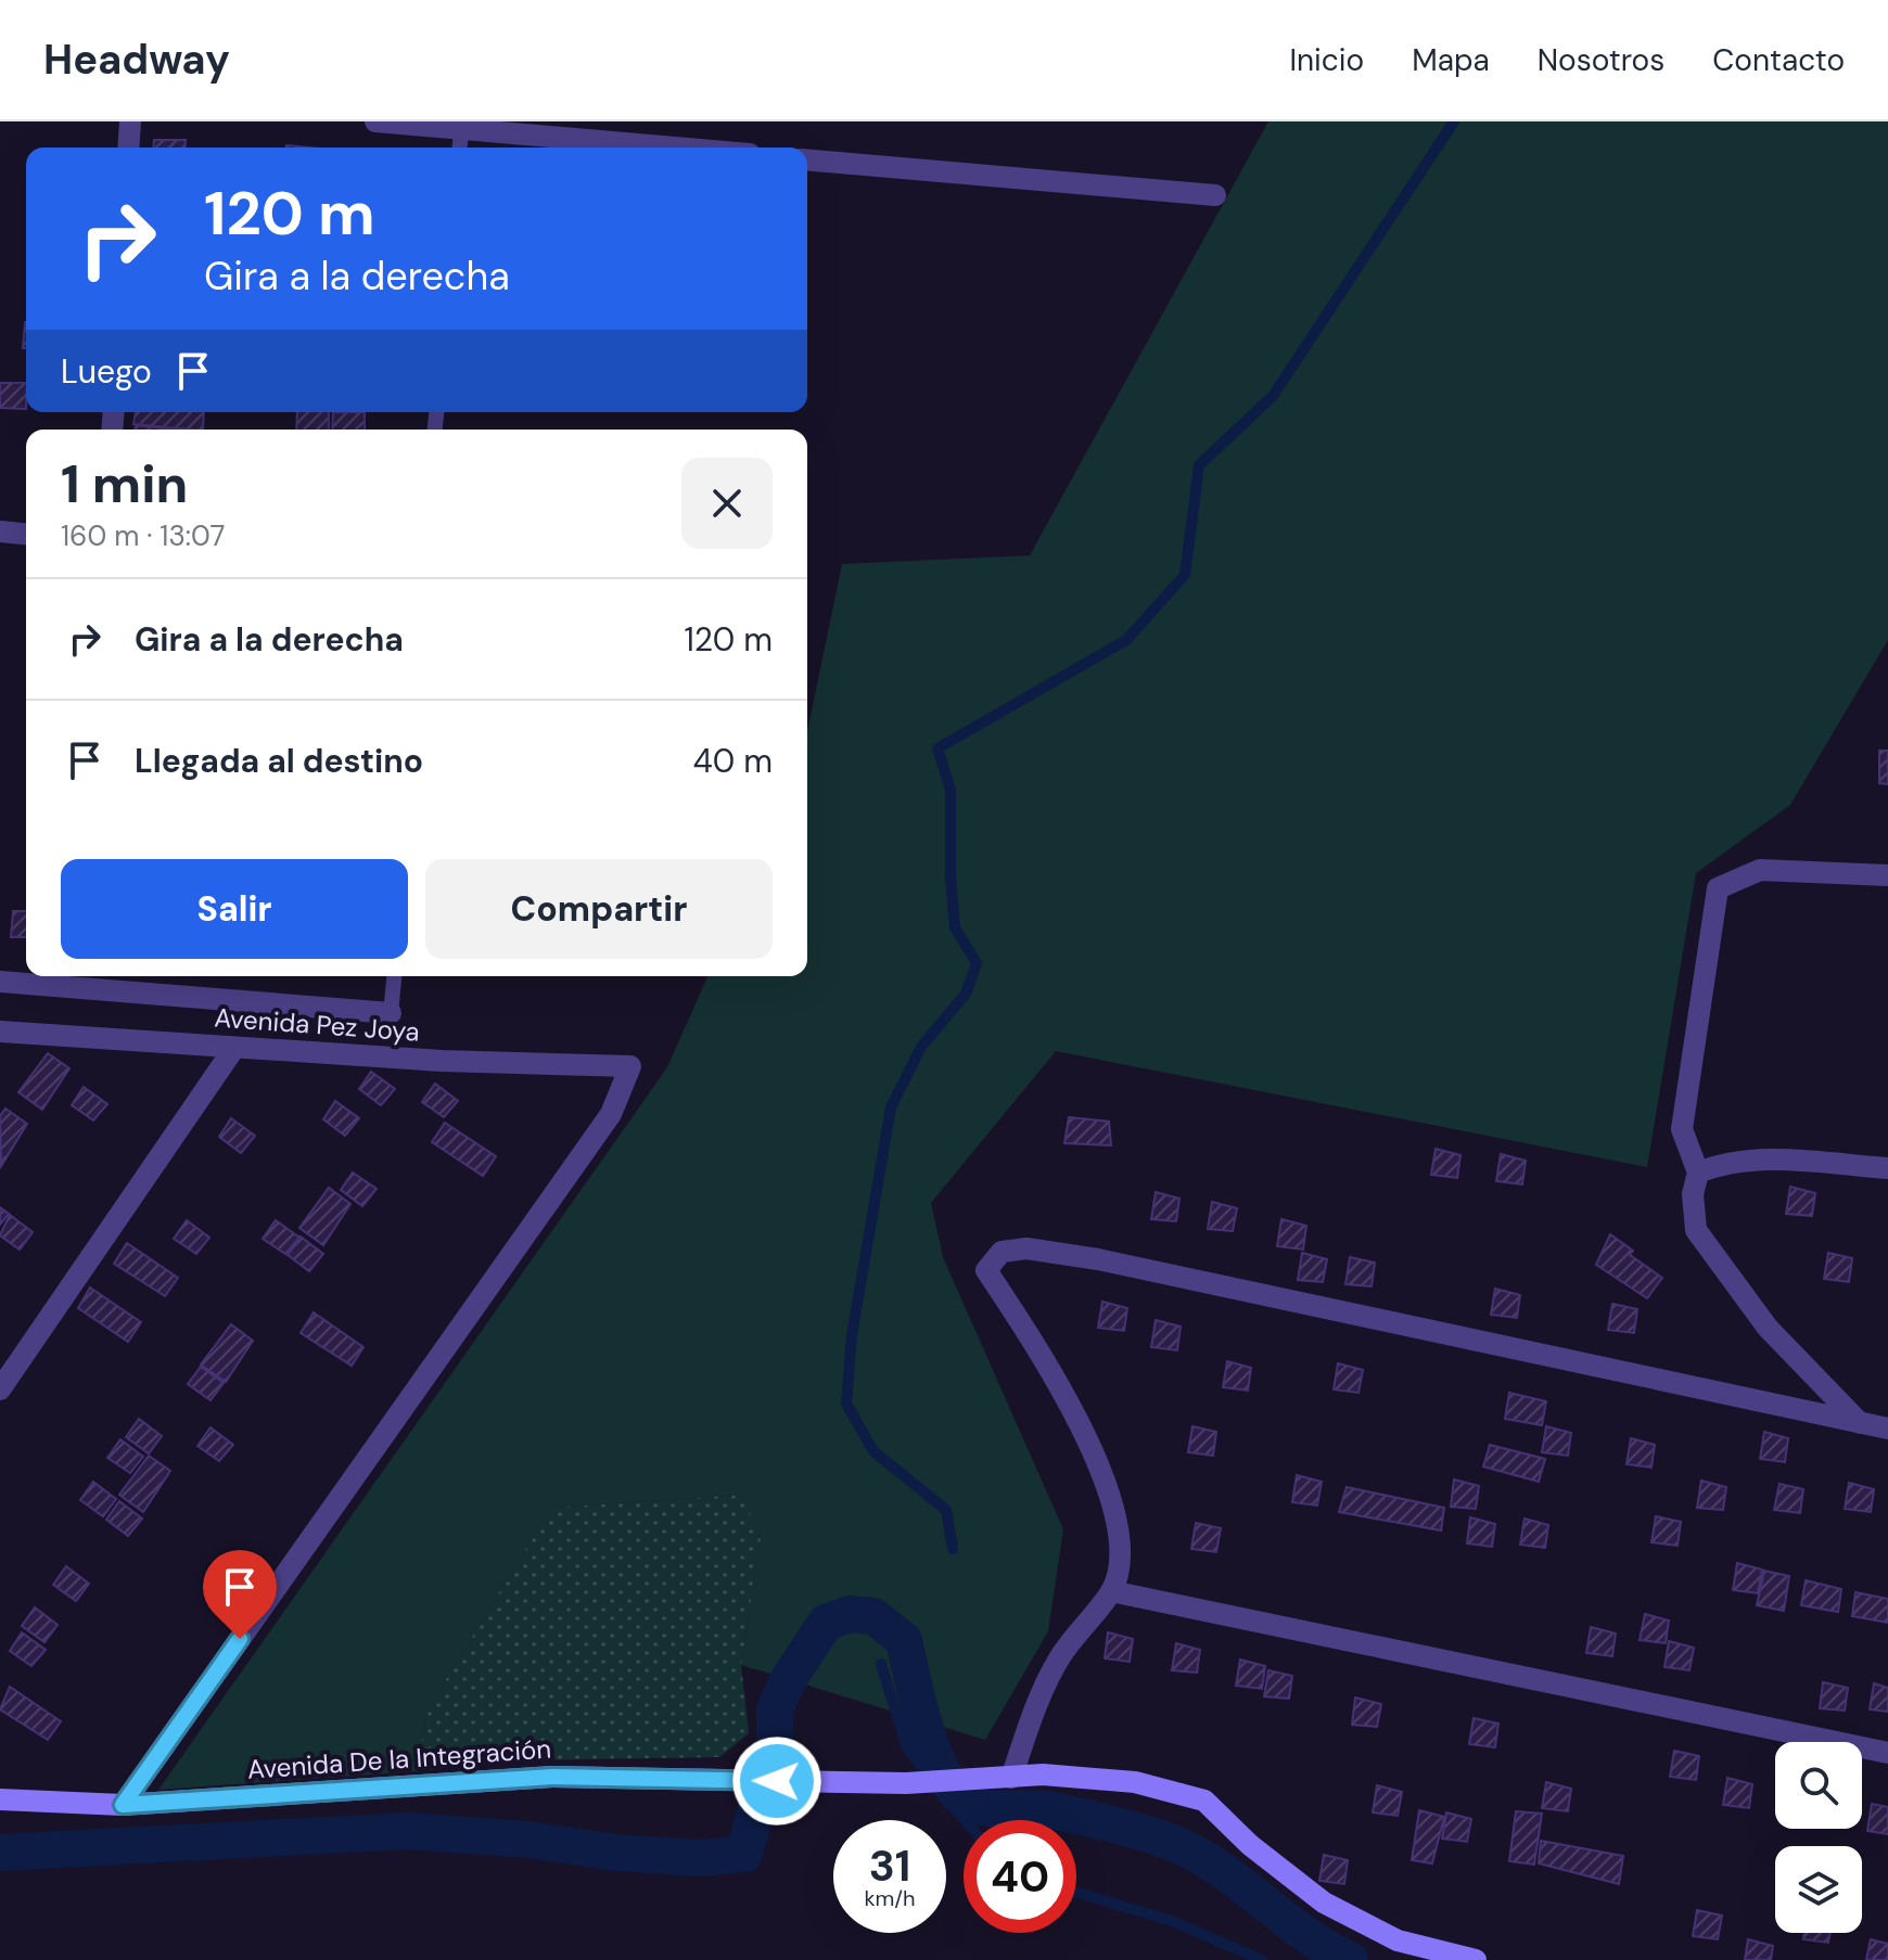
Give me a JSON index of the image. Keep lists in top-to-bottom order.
{
  "streets": {
    "street": ["Avenida Pez Joya", "Avenida De la Integración"]
  },
  "crossings": [
    ["Avenida Pez Joya", "Avenida De la Integración"]
  ],
  "page": {
    "header": "Headway",
    "nav": [
      "Inicio",
      "Mapa",
      "Nosotros",
      "Contacto"
    ],
    "turn": ["120 m", "Gira a la derecha"],
    "then": "Luego",
    "heading": ["1 min", "160 m · 13:07"],
    "list": [
      {
        "name": "Gira a la derecha",
        "value": "120 m"
      },
      {
        "name": "Llegada al destino",
        "value": "40 m"
      }
    ],
    "buttons": ["Salir", "Compartir"],
    "speed": "31 km/h",
    "limit": "40"
  }
}
